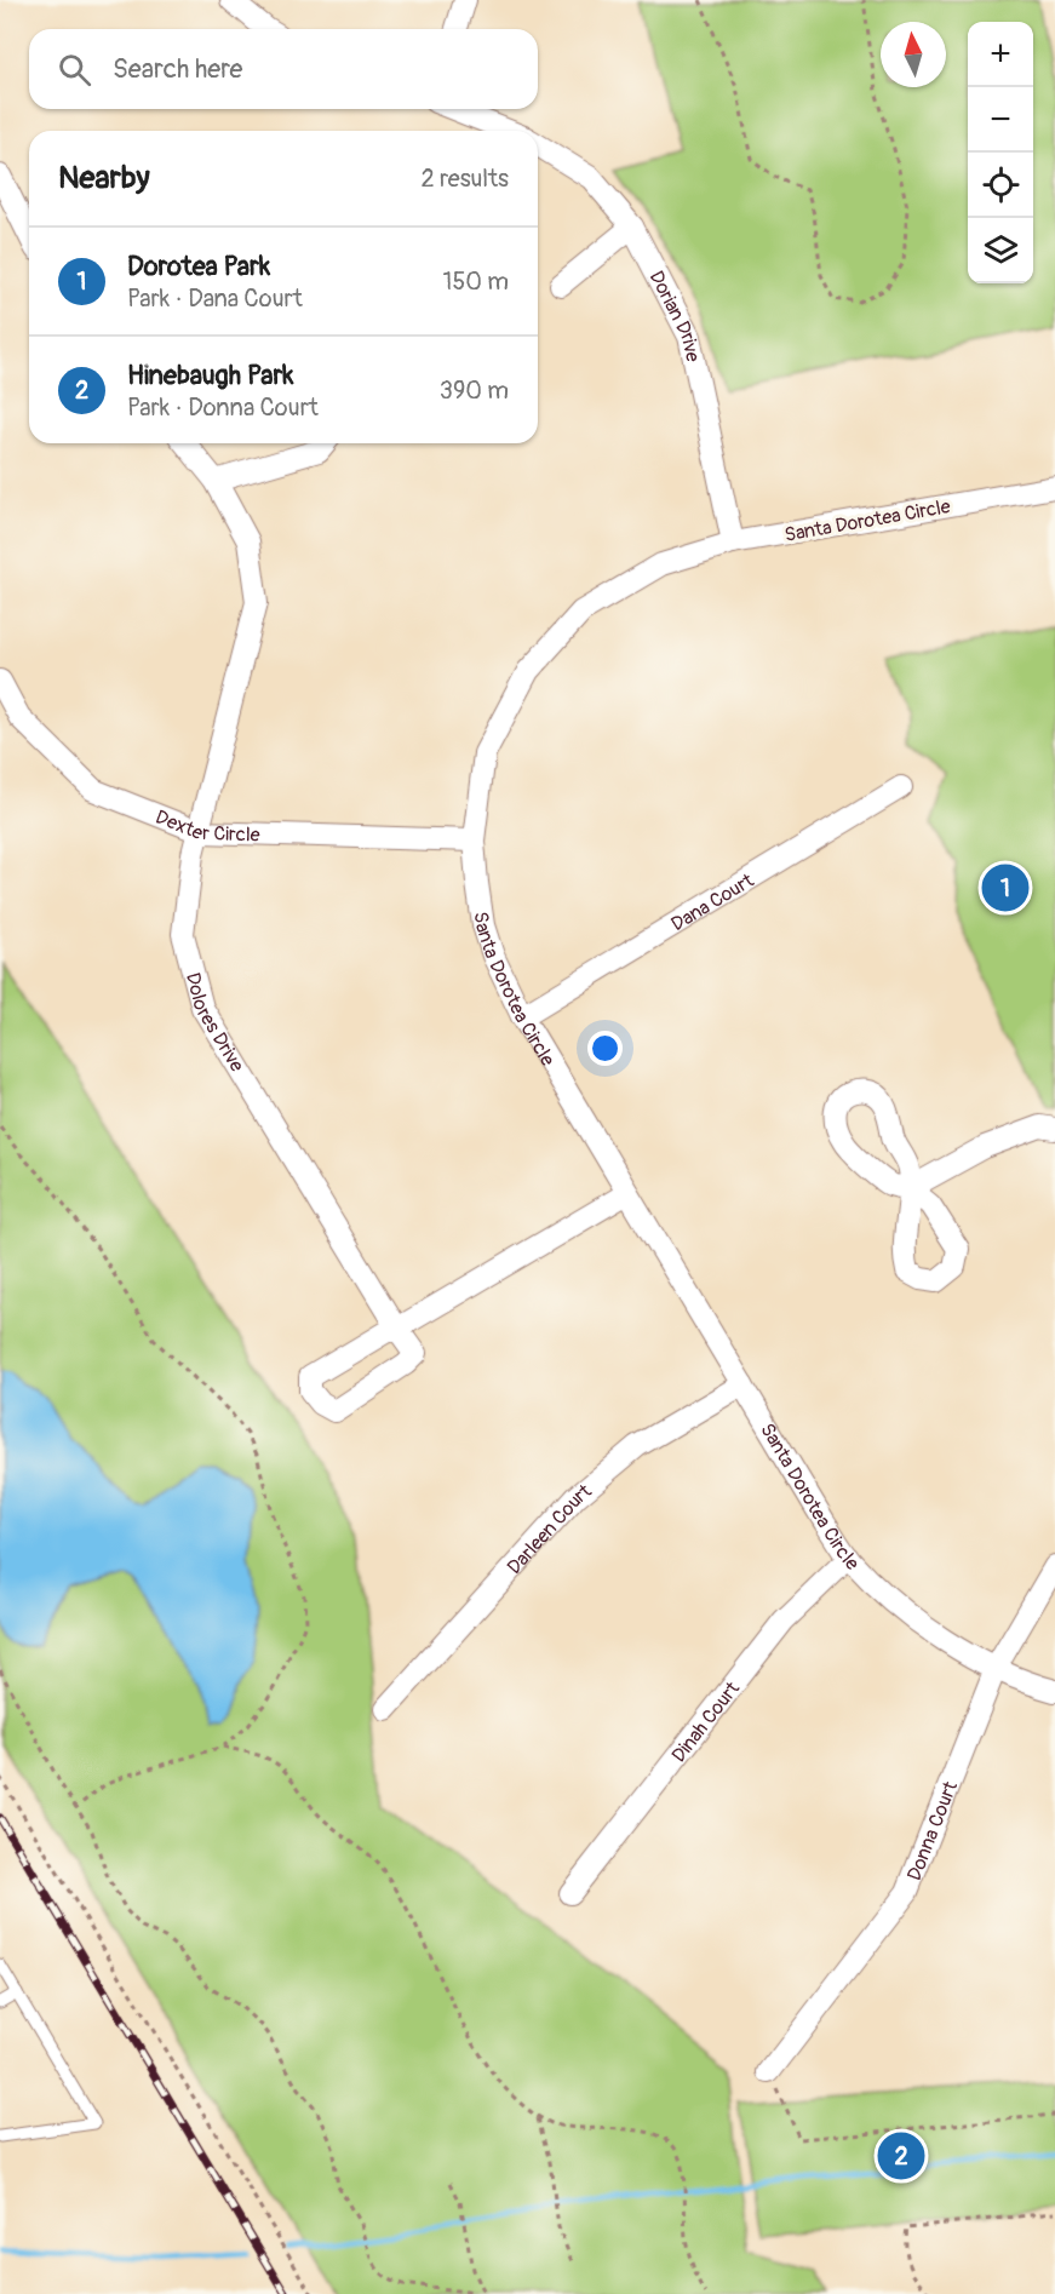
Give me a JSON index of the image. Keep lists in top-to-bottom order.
{
  "streets": {
    "street": [
      "Dorian Drive",
      "Santa Dorotea Circle",
      "Dexter Circle",
      "Dana Court",
      "Dolores Drive",
      "Darleen Court",
      "Dinah Court",
      "Donna Court"
    ]
  },
  "crossings": [
    ["Dorian Drive", "Santa Dorotea Circle"],
    ["Santa Dorotea Circle", "Dexter Circle"],
    ["Santa Dorotea Circle", "Dana Court"],
    ["Santa Dorotea Circle", "Darleen Court"],
    ["Santa Dorotea Circle", "Dinah Court"],
    ["Santa Dorotea Circle", "Donna Court"],
    ["Dexter Circle", "Dolores Drive"]
  ],
  "north": "top",
  "page": {
    "map_buttons": ["+", "−"],
    "search": "Search here",
    "heading": ["Nearby", "2 results"],
    "list": [
      {
        "mark": "1",
        "name": "Dorotea Park",
        "note": "Park · Dana Court",
        "value": "150 m"
      },
      {
        "mark": "2",
        "name": "Hinebaugh Park",
        "note": "Park · Donna Court",
        "value": "390 m"
      }
    ],
    "pins": ["1", "2"]
  }
}
